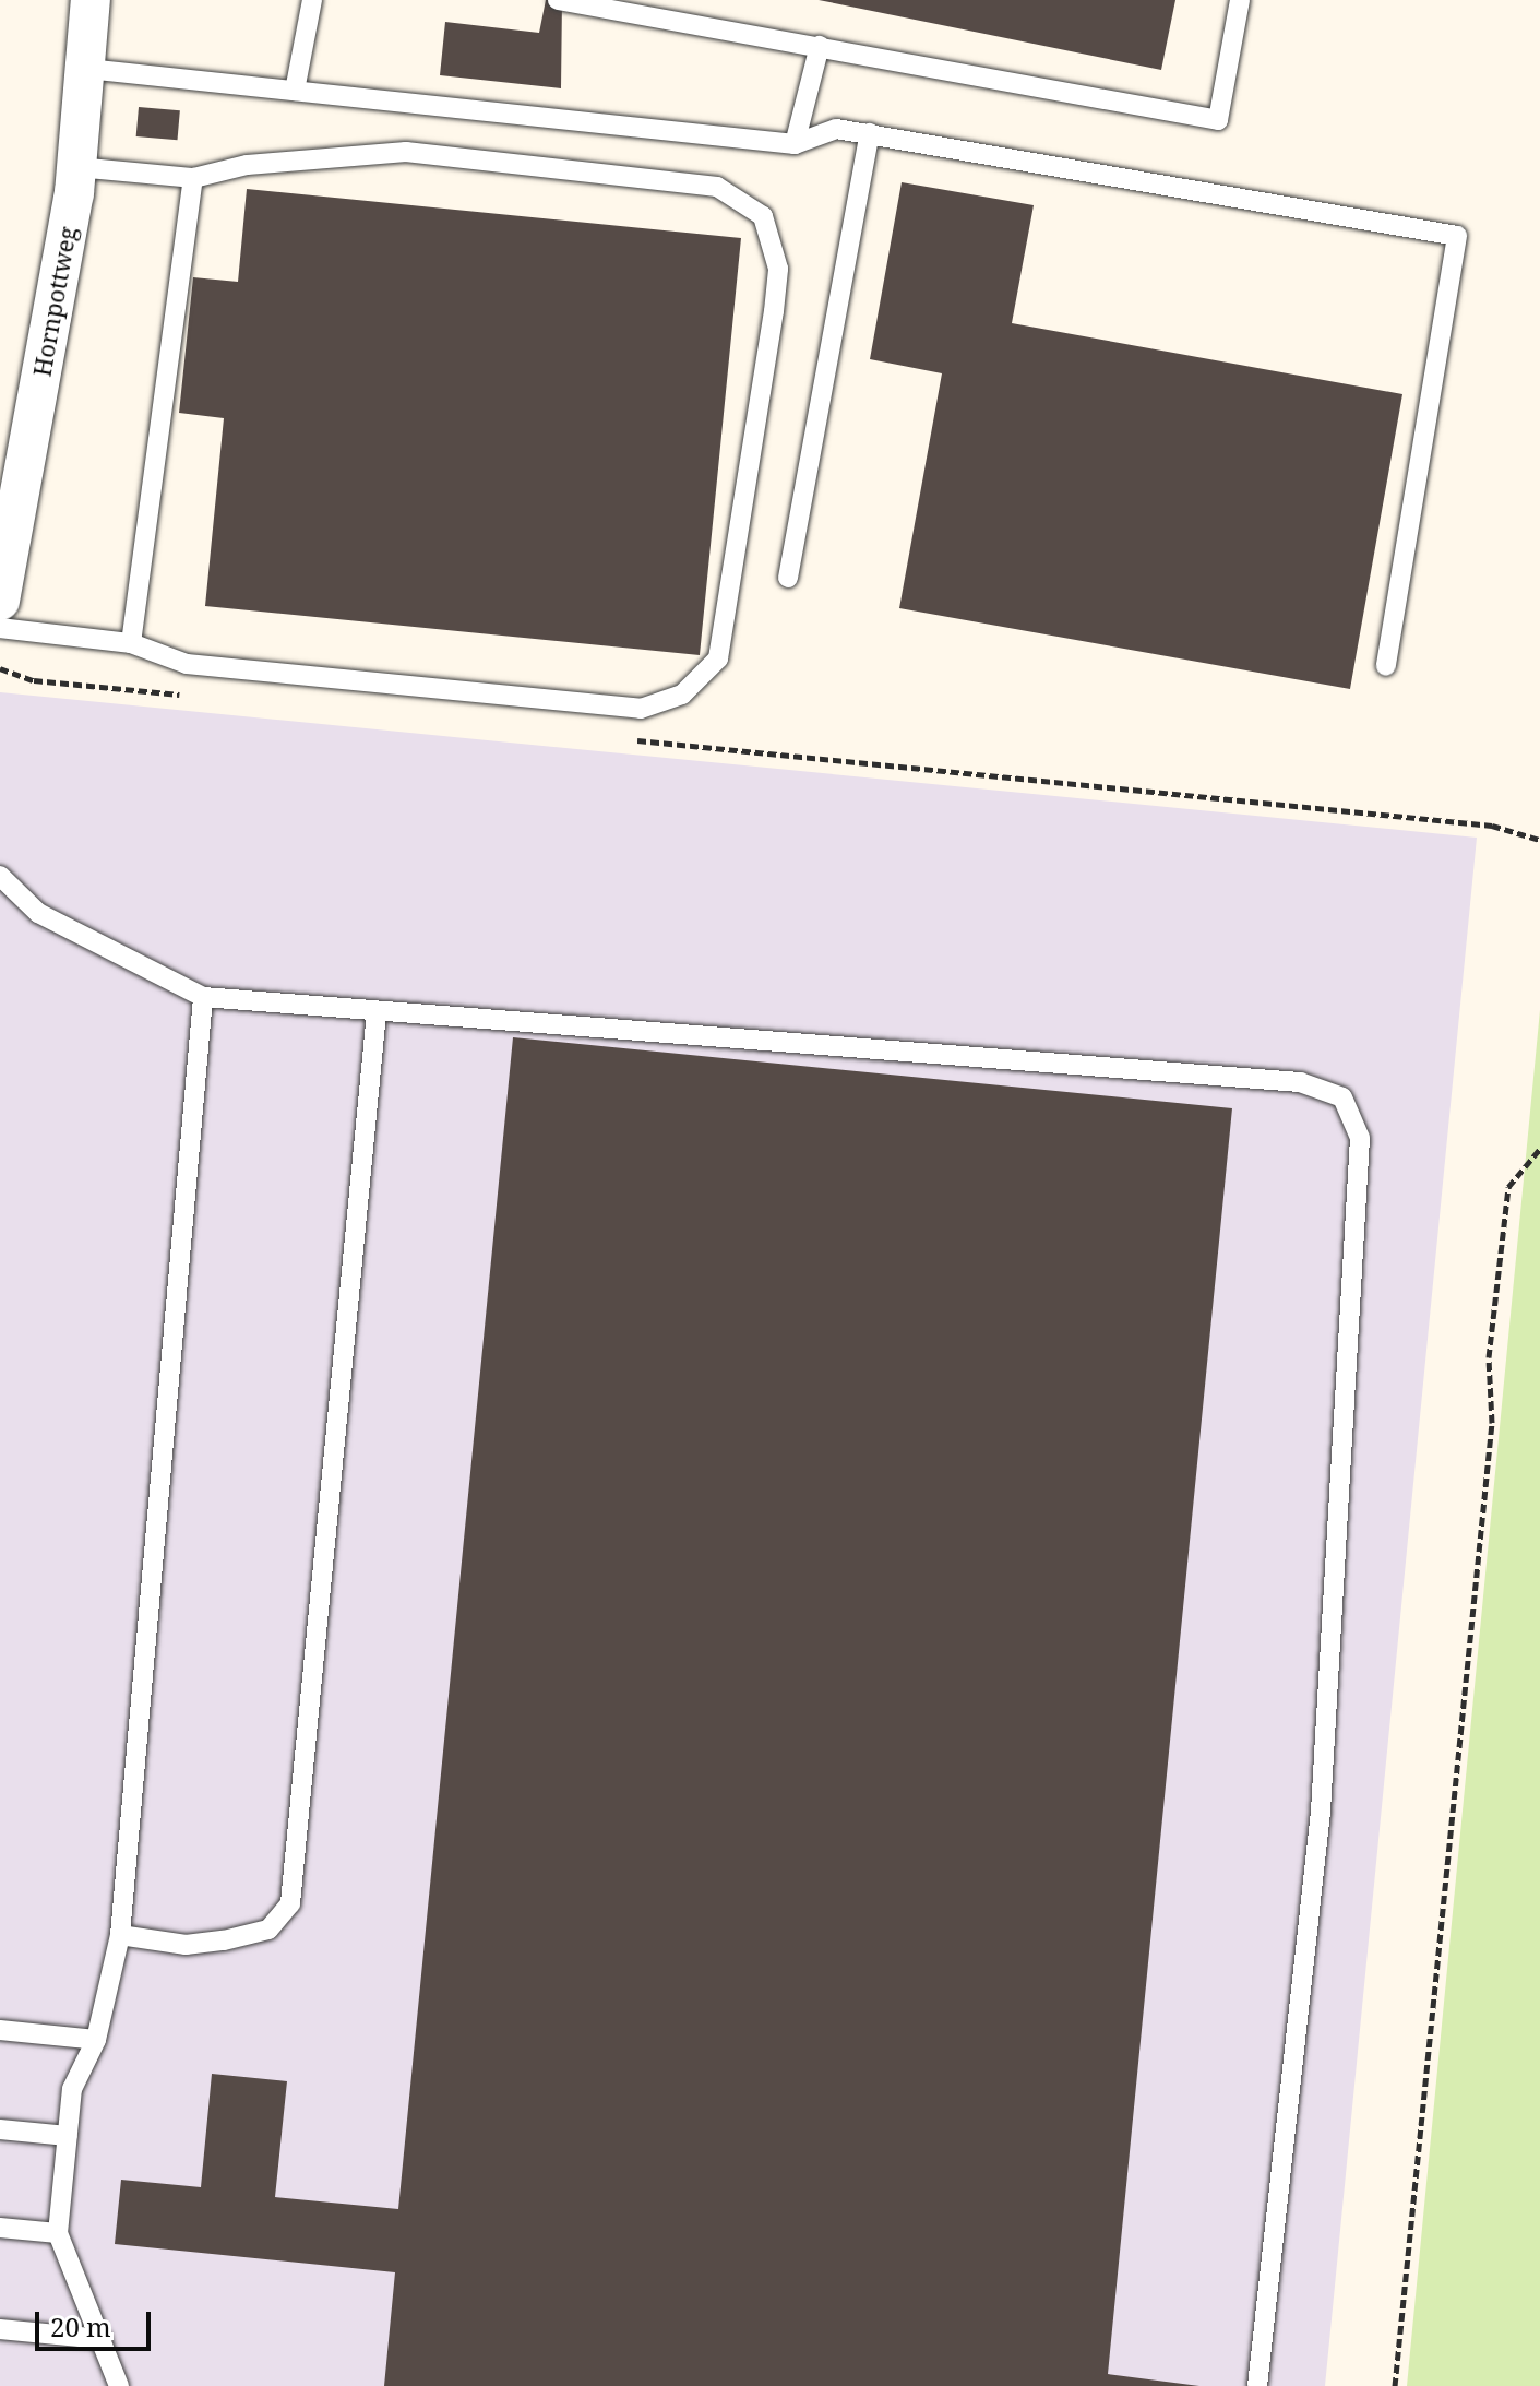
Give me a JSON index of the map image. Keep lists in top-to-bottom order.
{
  "streets": {
    "street": ["Hornpottweg"]
  },
  "scale_bar": "20 m"
}
